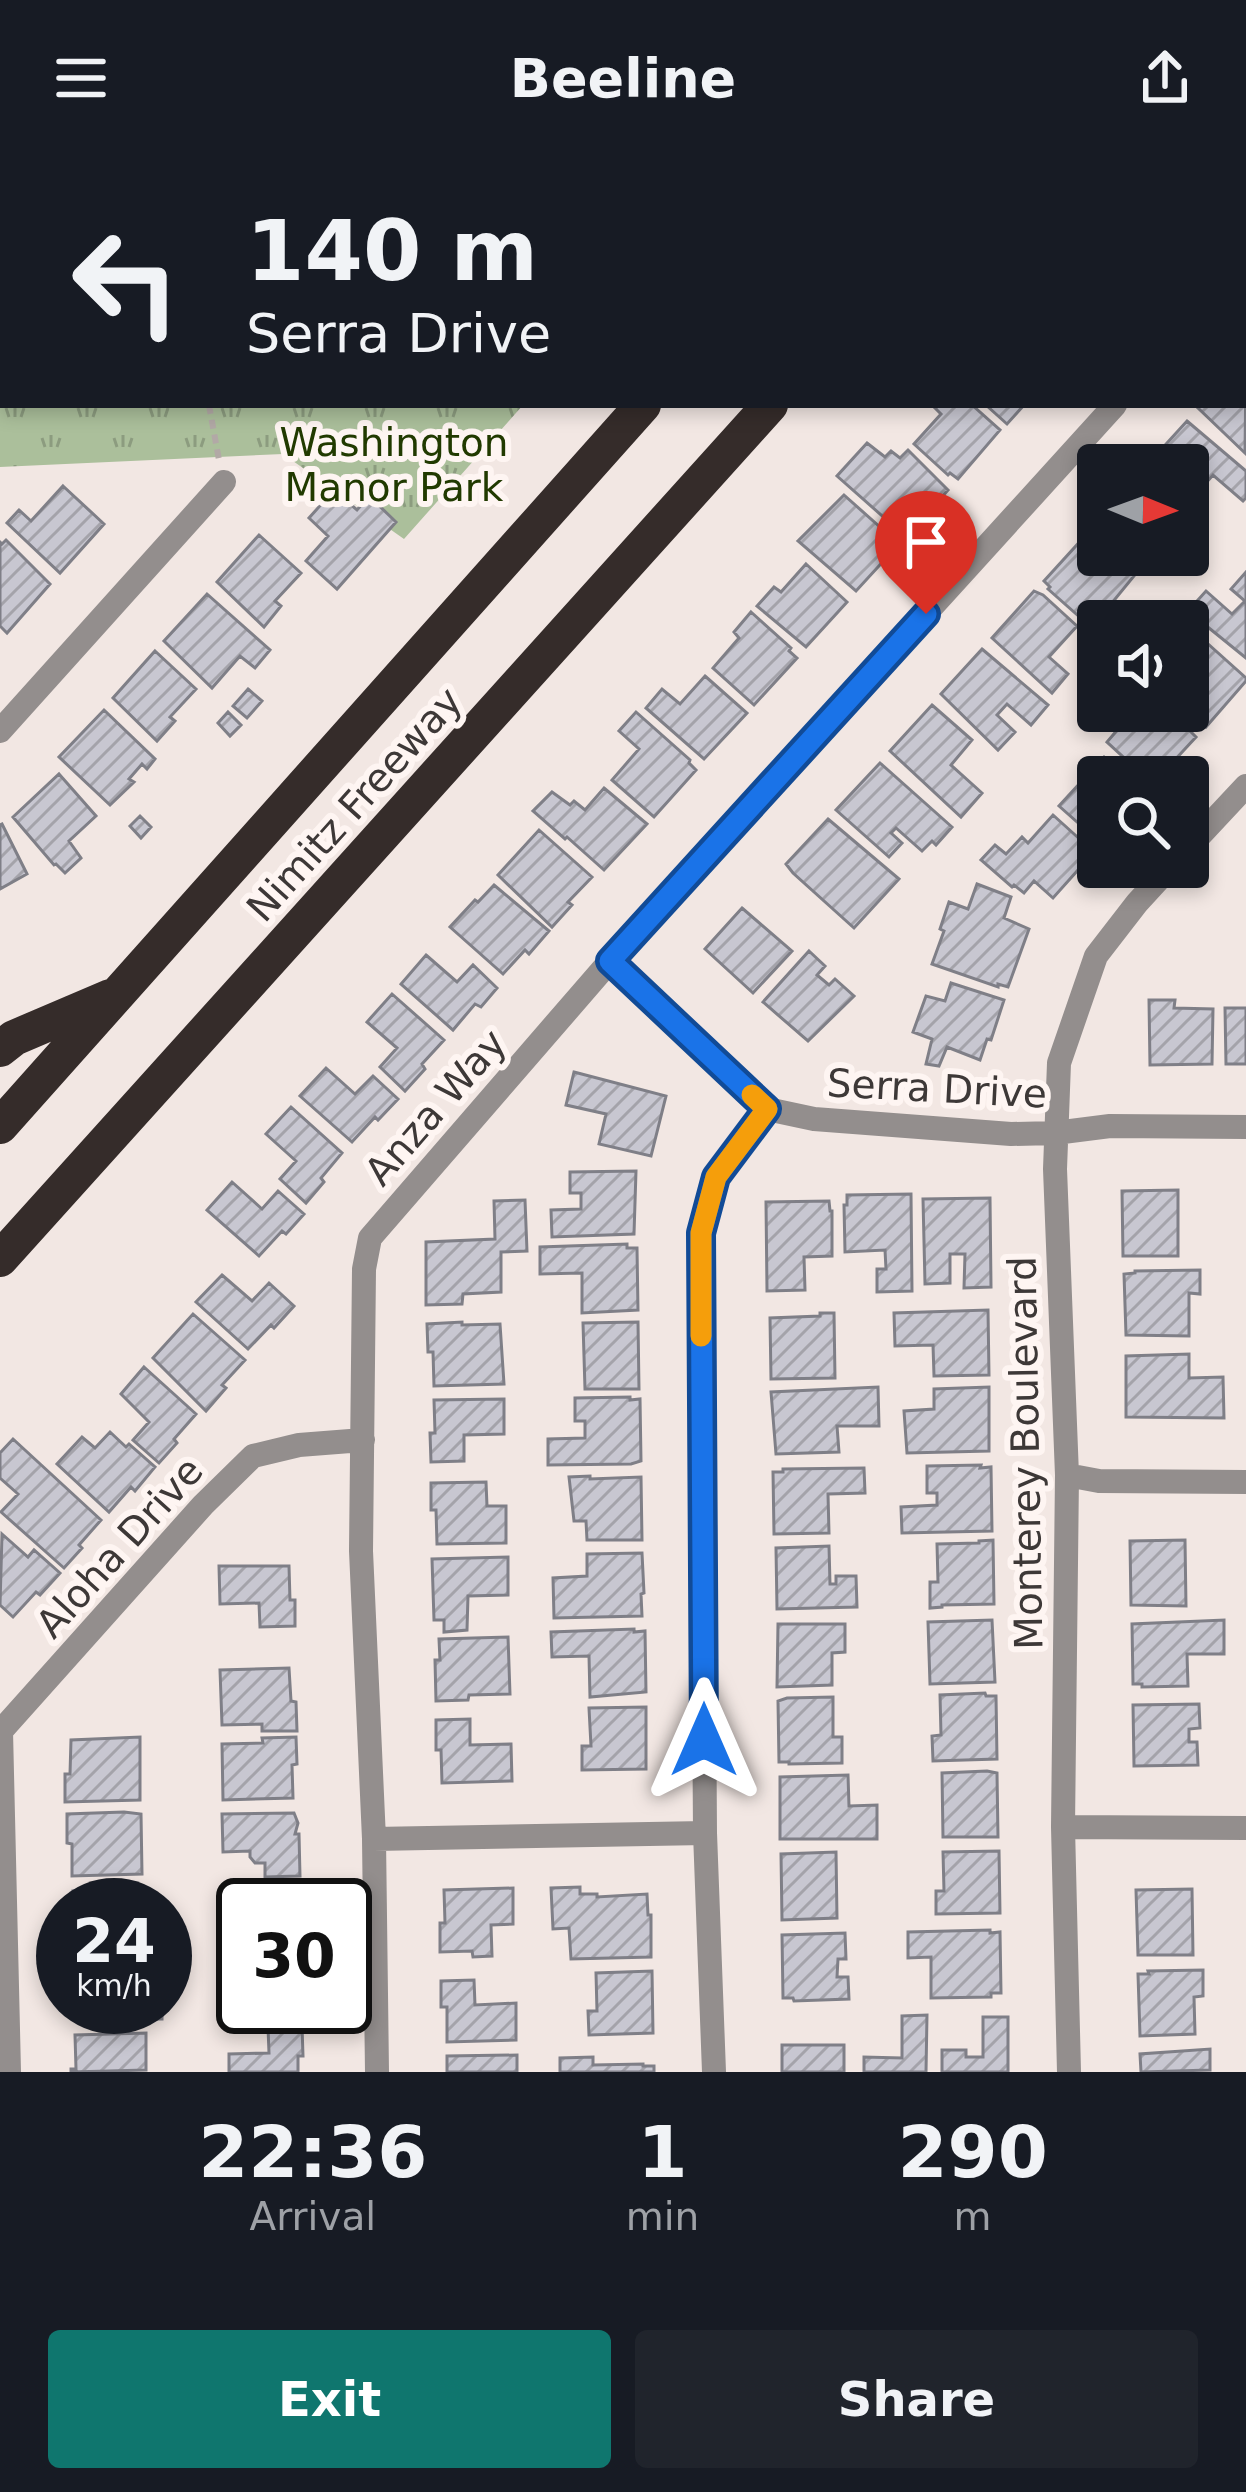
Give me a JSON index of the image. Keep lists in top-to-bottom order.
{
  "streets": {
    "highway": ["Nimitz Freeway"],
    "street": [
      "Serra Drive",
      "Anza Way",
      "Monterey Boulevard",
      "Aloha Drive"
    ]
  },
  "crossings": [
    ["Serra Drive", "Monterey Boulevard"],
    ["Anza Way", "Aloha Drive"]
  ],
  "parks": ["Washington Manor Park"],
  "north": "right",
  "page": {
    "header": "Beeline",
    "turn": ["140 m", "Serra Drive"],
    "speed": "24 km/h",
    "limit": "30",
    "eta": [
      "22:36",
      "Arrival",
      "1",
      "min",
      "290",
      "m"
    ],
    "buttons": ["Exit", "Share"]
  }
}
